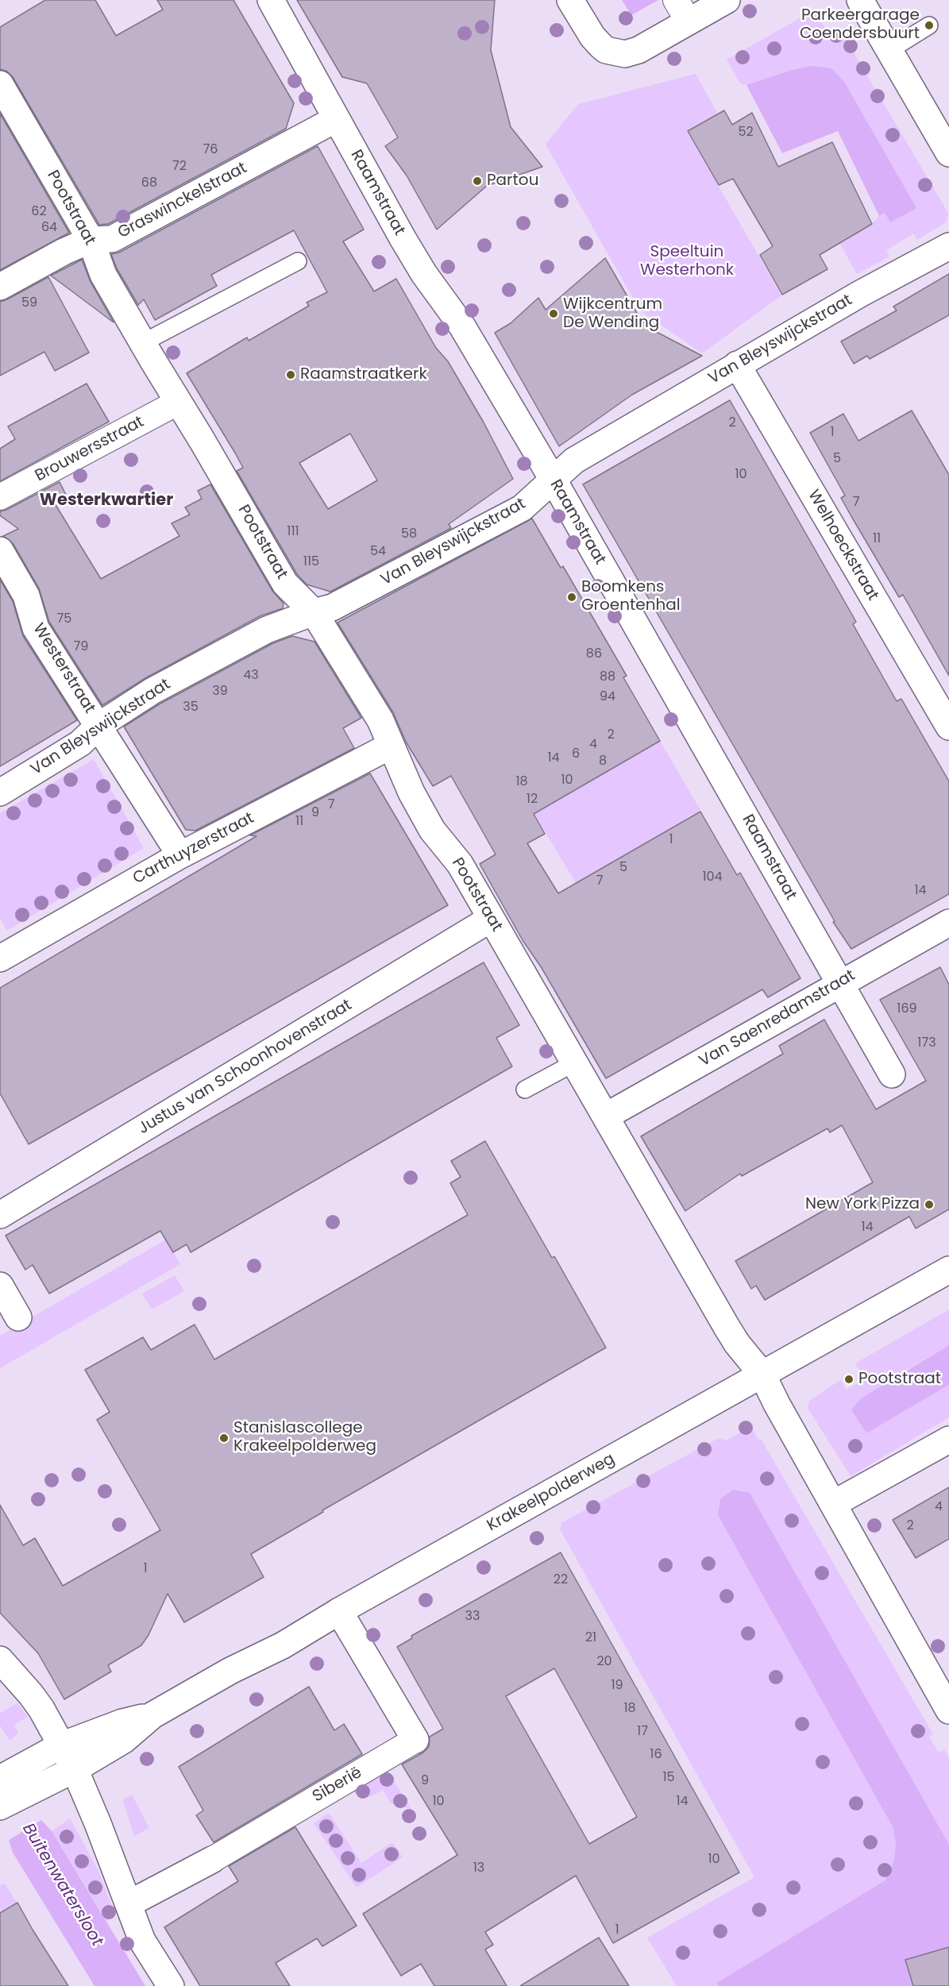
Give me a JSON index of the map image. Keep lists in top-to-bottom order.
{
  "streets": {
    "street": [
      "Raamstraat",
      "Graswinckelstraat",
      "Pootstraat",
      "Van Bleyswijckstraat",
      "Brouwersstraat",
      "Welhoeckstraat",
      "Westerstraat",
      "Carthuyzerstraat",
      "Van Saenredamstraat",
      "Justus van Schoonhovenstraat",
      "Krakeelpolderweg",
      "Siberië"
    ]
  },
  "crossings": [
    ["Raamstraat", "Graswinckelstraat"],
    ["Raamstraat", "Van Bleyswijckstraat"],
    ["Raamstraat", "Van Saenredamstraat"],
    ["Graswinckelstraat", "Pootstraat"],
    ["Pootstraat", "Van Bleyswijckstraat"],
    ["Pootstraat", "Brouwersstraat"],
    ["Pootstraat", "Carthuyzerstraat"],
    ["Pootstraat", "Van Saenredamstraat"],
    ["Pootstraat", "Justus van Schoonhovenstraat"],
    ["Pootstraat", "Krakeelpolderweg"],
    ["Van Bleyswijckstraat", "Welhoeckstraat"],
    ["Van Bleyswijckstraat", "Westerstraat"],
    ["Westerstraat", "Carthuyzerstraat"],
    ["Krakeelpolderweg", "Siberië"]
  ],
  "districts": ["Westerkwartier"],
  "water": ["Buitenwatersloot"],
  "parks": ["Speeltuin Westerhonk"],
  "places": [
    "Parkeergarage Coendersbuurt",
    "Partou",
    "Wijkcentrum De Wending",
    "Raamstraatkerk",
    "Boomkens Groentenhal",
    "New York Pizza",
    "Pootstraat",
    "Stanislascollege Krakeelpolderweg"
  ],
  "house_numbers": [
    "52",
    "76",
    "72",
    "68",
    "62",
    "64",
    "59",
    "2",
    "1",
    "5",
    "10",
    "7",
    "111",
    "58",
    "11",
    "54",
    "115",
    "75",
    "79",
    "86",
    "43",
    "88",
    "39",
    "94",
    "35",
    "2",
    "4",
    "6",
    "14",
    "8",
    "10",
    "18",
    "12",
    "7",
    "9",
    "11",
    "1",
    "5",
    "104",
    "7",
    "14",
    "169",
    "173",
    "14",
    "4",
    "2",
    "1",
    "22",
    "33",
    "21",
    "20",
    "19",
    "18",
    "17",
    "16",
    "15",
    "9",
    "10",
    "14",
    "10",
    "13",
    "1"
  ]
}
